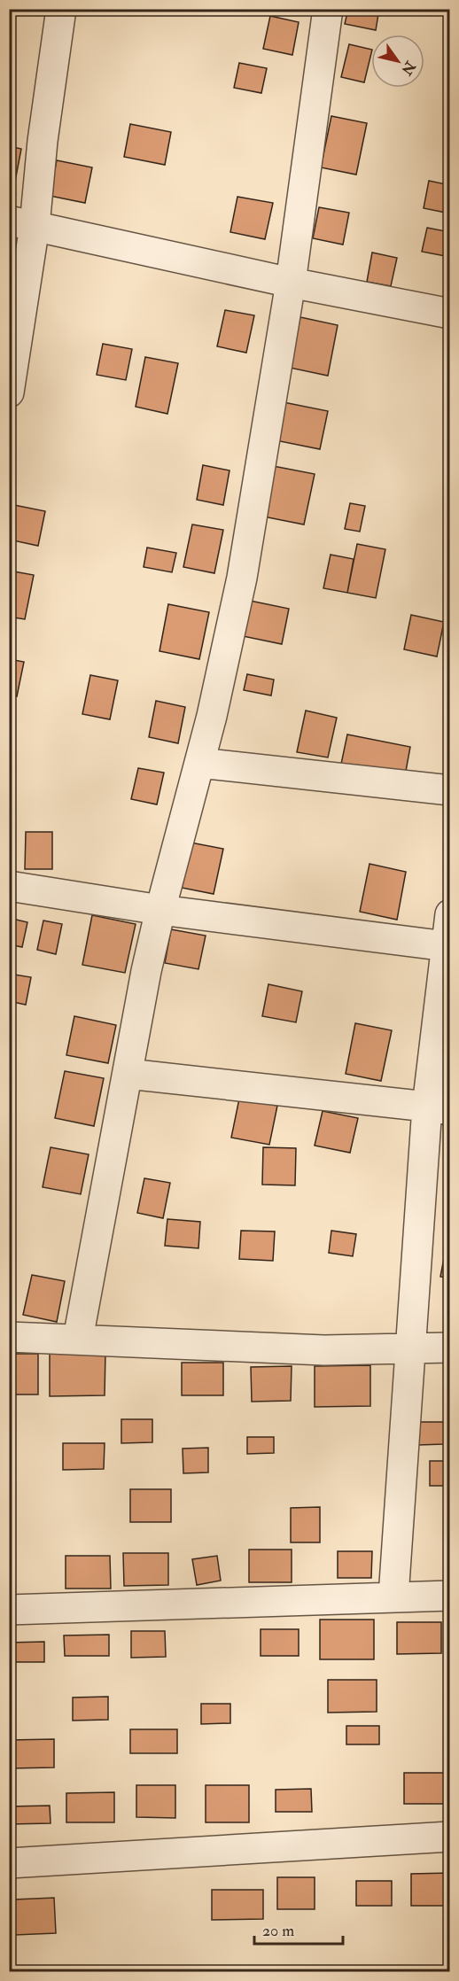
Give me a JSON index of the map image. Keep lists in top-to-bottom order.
{
  "scale_bar": "20 m",
  "north": "bottom right"
}
